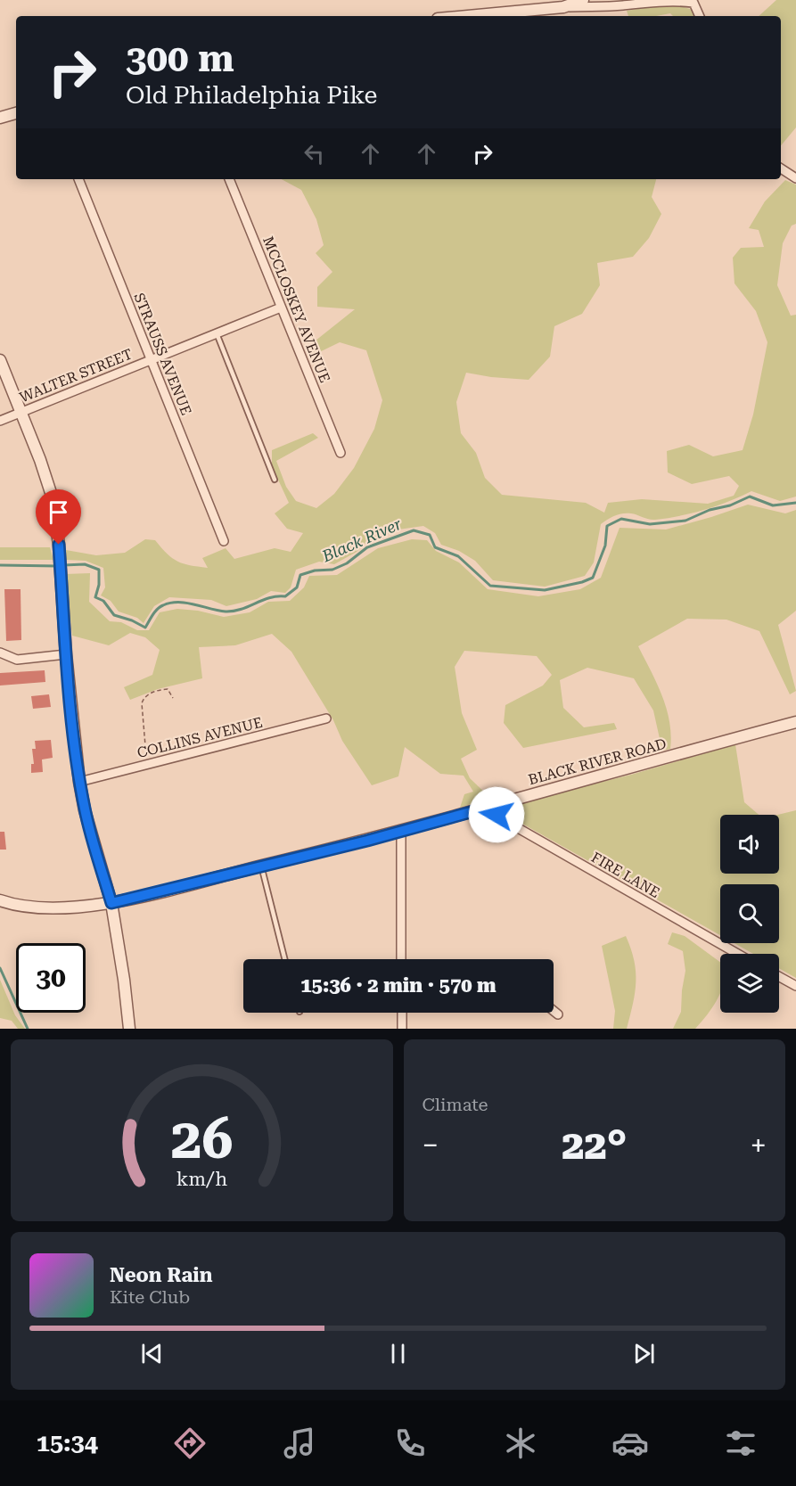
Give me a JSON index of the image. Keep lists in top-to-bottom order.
{
  "streets": {
    "street": [
      "MCCLOSKEY AVENUE",
      "STRAUSS AVENUE",
      "WALTER STREET",
      "COLLINS AVENUE",
      "BLACK RIVER ROAD",
      "FIRE LANE"
    ]
  },
  "crossings": [
    ["MCCLOSKEY AVENUE", "WALTER STREET"],
    ["STRAUSS AVENUE", "WALTER STREET"],
    ["BLACK RIVER ROAD", "FIRE LANE"]
  ],
  "water": ["Black River"],
  "page": {
    "turn": ["300 m", "Old Philadelphia Pike"],
    "limit": "30",
    "trip": "15:36 · 2 min · 570 m",
    "tile": "Climate",
    "heat": ["−", "22°", "+"],
    "song": ["Neon Rain", "Kite Club"],
    "tabs": "15:34",
    "gauge": ["26", "km/h"]
  }
}
